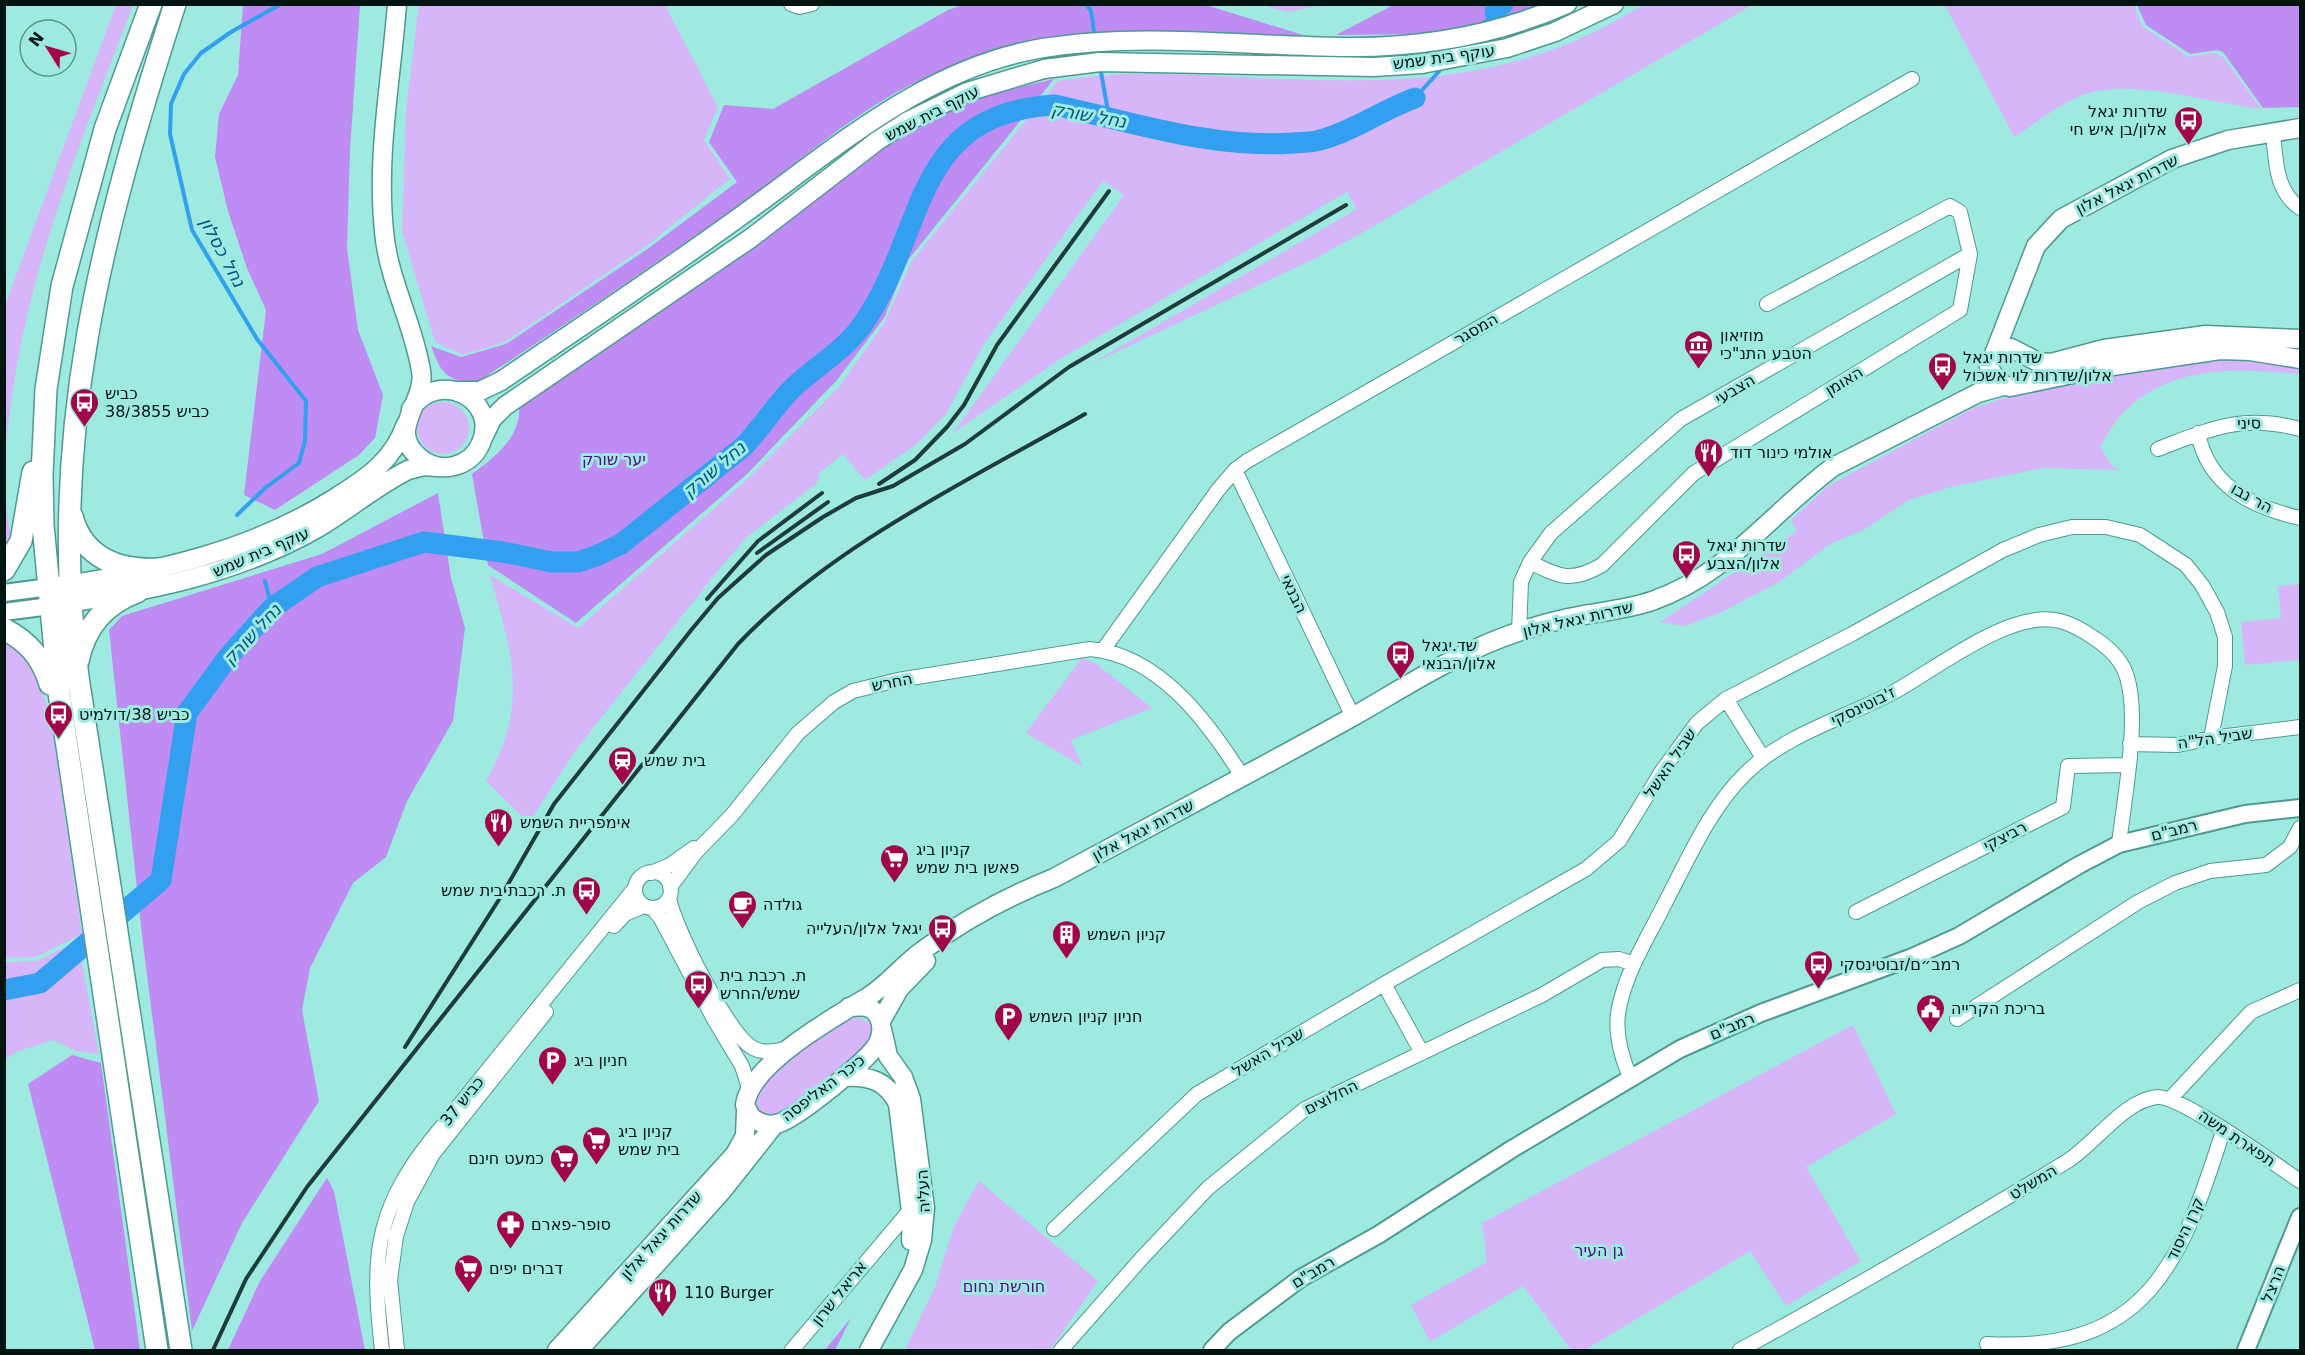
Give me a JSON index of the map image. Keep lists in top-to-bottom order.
{
  "streets": {
    "main road": [
      "עוקף בית שמש",
      "שדרות יגאל אלון",
      "כיכר האליפסה",
      "העליה"
    ],
    "street": [
      "המסגר",
      "האומן",
      "הצבעי",
      "סיני",
      "הר נבו",
      "הבנאי",
      "החרש",
      "ז'בוטינסקי",
      "שביל הל\"ה",
      "שביל האשל",
      "רמב\"ם",
      "רביצקי",
      "החלוצים",
      "כביש 37",
      "תפארת משה",
      "המשלט",
      "קרן היסוד",
      "הרצל",
      "אריאל שרון"
    ]
  },
  "crossings": [
    ["שדרות יגאל אלון", "הבנאי"],
    ["שדרות יגאל אלון", "כיכר האליפסה"],
    ["שדרות יגאל אלון", "העליה"],
    ["המסגר", "הבנאי"],
    ["המסגר", "החרש"],
    ["האומן", "הצבעי"],
    ["סיני", "הר נבו"],
    ["החרש", "כביש 37"],
    ["ז'בוטינסקי", "שביל הל\"ה"],
    ["ז'בוטינסקי", "רמב\"ם"],
    ["ז'בוטינסקי", "רביצקי"],
    ["ז'בוטינסקי", "החלוצים"],
    ["שביל הל\"ה", "שביל האשל"],
    ["כיכר האליפסה", "העליה"],
    ["תפארת משה", "המשלט"],
    ["תפארת משה", "קרן היסוד"],
    ["העליה", "אריאל שרון"]
  ],
  "water": ["נחל שורק", "נחל כסלון"],
  "parks": ["יער שורק", "גן העיר", "חורשת נחום"],
  "places": {
    "bus stop": [
      "שדרות יגאל אלון/בן איש חי",
      "שדרות יגאל אלון/שדרות לוי אשכול",
      "כביש 38/כביש 3855",
      "שדרות יגאל אלון/הצבע",
      "שד.יגאל אלון/הבנאי",
      "כביש 38/דולמיט",
      "ת. רכבת בית שמש",
      "יגאל אלון/העלייה",
      "רמב״ם/זבוטינסקי",
      "ת. רכבת בית שמש/החרש"
    ],
    "museum": ["מוזיאון הטבע התנ\"כי"],
    "restaurant": ["אולמי כינור דוד", "אימפריית השמש", "110 Burger"],
    "station": ["בית שמש"],
    "supermarket": [
      "קניון ביג פאשן בית שמש",
      "קניון ביג בית שמש",
      "כמעט חינם",
      "דברים יפים"
    ],
    "cafe": ["גולדה"],
    "building": ["קניון השמש"],
    "public building": ["בריכת הקרייה"],
    "parking": ["חניון קניון השמש", "חניון ביג"],
    "pharmacy": ["סופר-פארם"]
  },
  "north": "top left"
}
